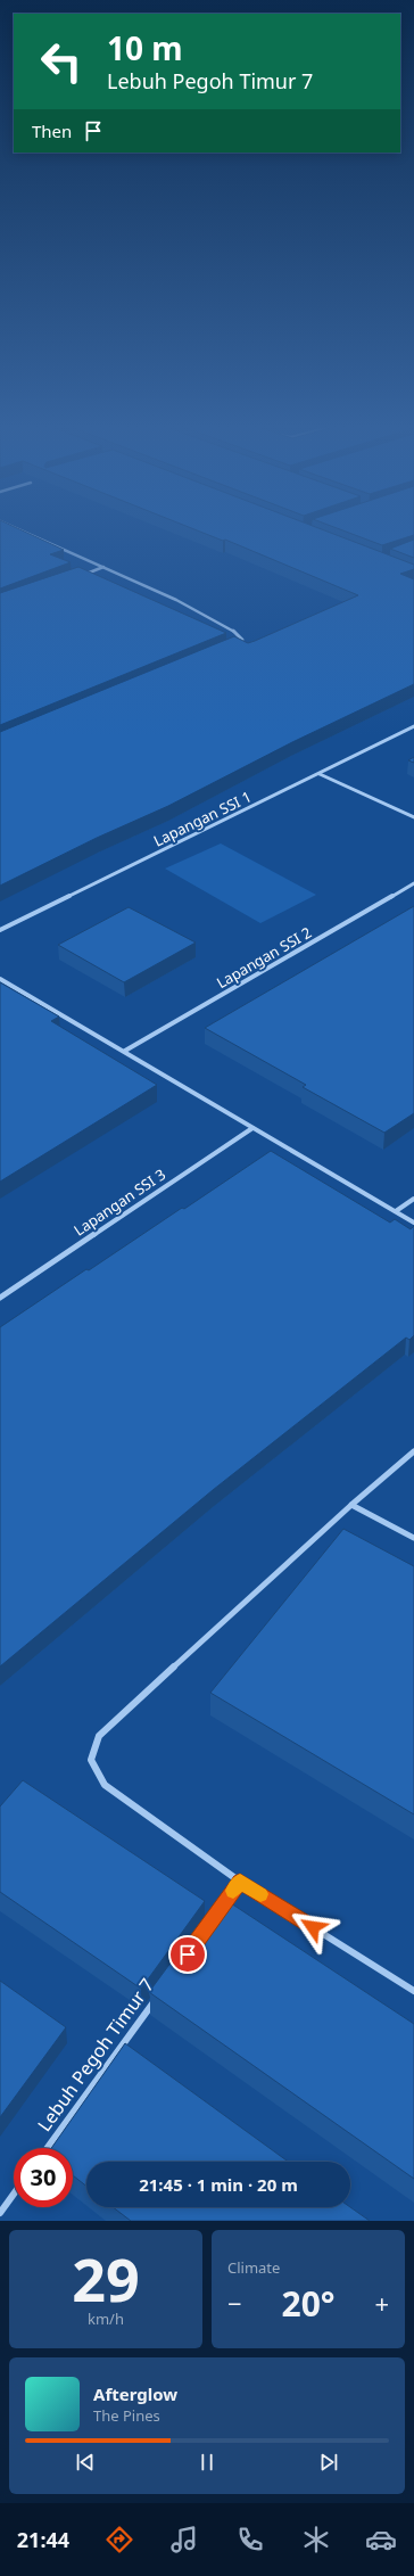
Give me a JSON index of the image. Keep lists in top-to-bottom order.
{
  "streets": {
    "street": [
      "Lapangan SSI 1",
      "Lapangan SSI 2",
      "Lapangan SSI 3",
      "Lebuh Pegoh Timur 7"
    ]
  },
  "page": {
    "turn": ["10 m", "Lebuh Pegoh Timur 7"],
    "then": "Then",
    "limit": "30",
    "trip": "21:45 · 1 min · 20 m",
    "tile": [
      ["29", "km/h"],
      "Climate"
    ],
    "heat": ["−", "20°", "+"],
    "song": ["Afterglow", "The Pines"],
    "tabs": "21:44"
  }
}
